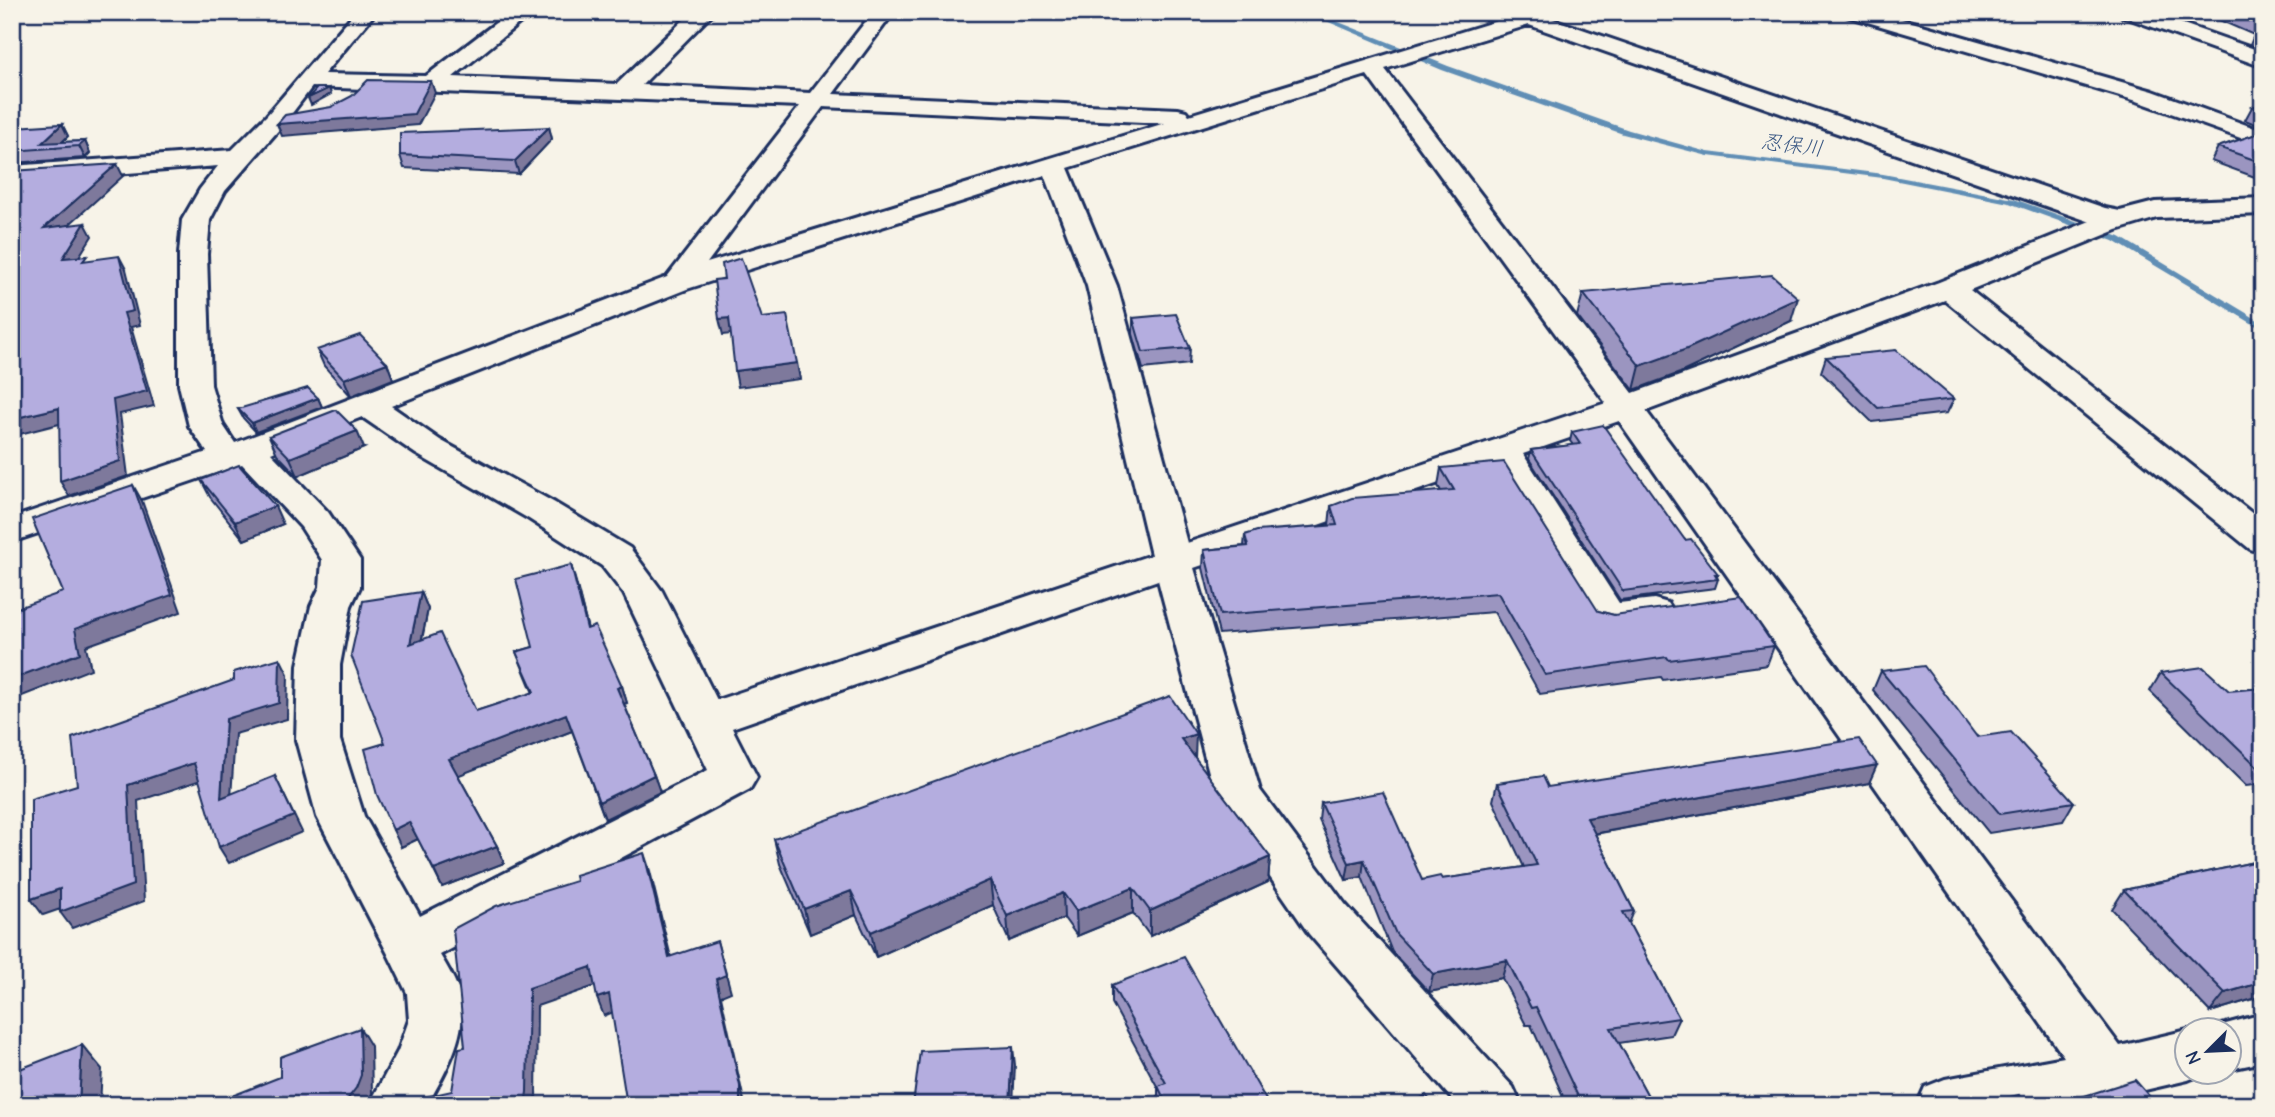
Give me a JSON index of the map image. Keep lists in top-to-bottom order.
{
  "water": ["忍保川"],
  "north": "bottom left"
}
